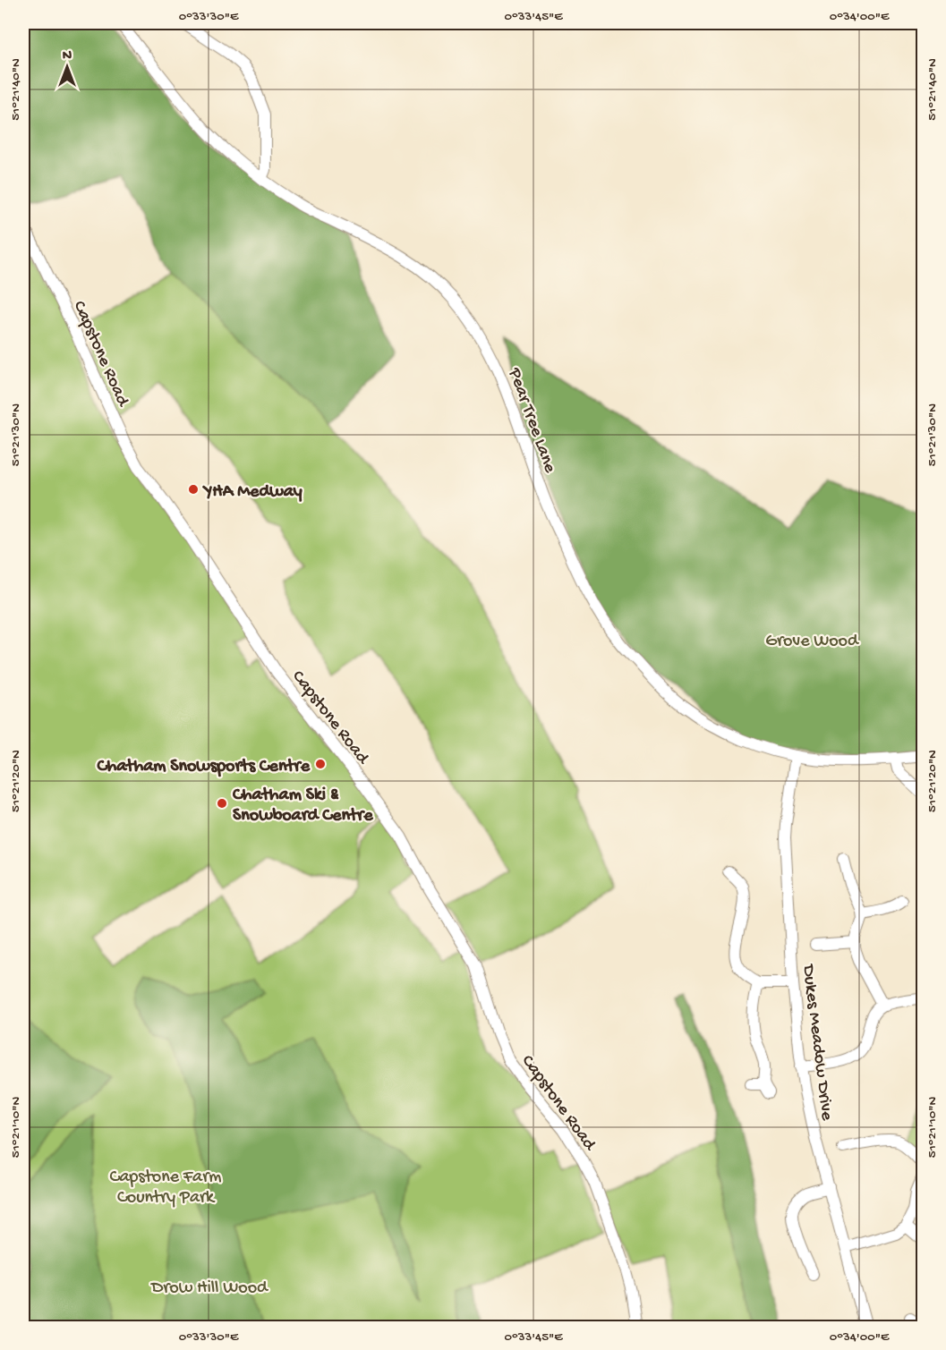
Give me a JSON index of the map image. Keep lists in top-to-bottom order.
{
  "streets": {
    "street": ["Capstone Road", "Pear Tree Lane", "Dukes Meadow Drive"]
  },
  "crossings": [
    ["Pear Tree Lane", "Dukes Meadow Drive"]
  ],
  "parks": ["Grove Wood", "Capstone Farm Country Park", "Drow Hill Wood"],
  "places": ["YHA Medway", "Chatham Snowsports Centre", "Chatham Ski & Snowboard Centre"],
  "north": "top",
  "coordinates": [
    "0°33'30\"E",
    "0°33'45\"E",
    "0°34'00\"E",
    "51°21'40\"N",
    "51°21'30\"N",
    "51°21'20\"N",
    "51°21'10\"N"
  ]
}
